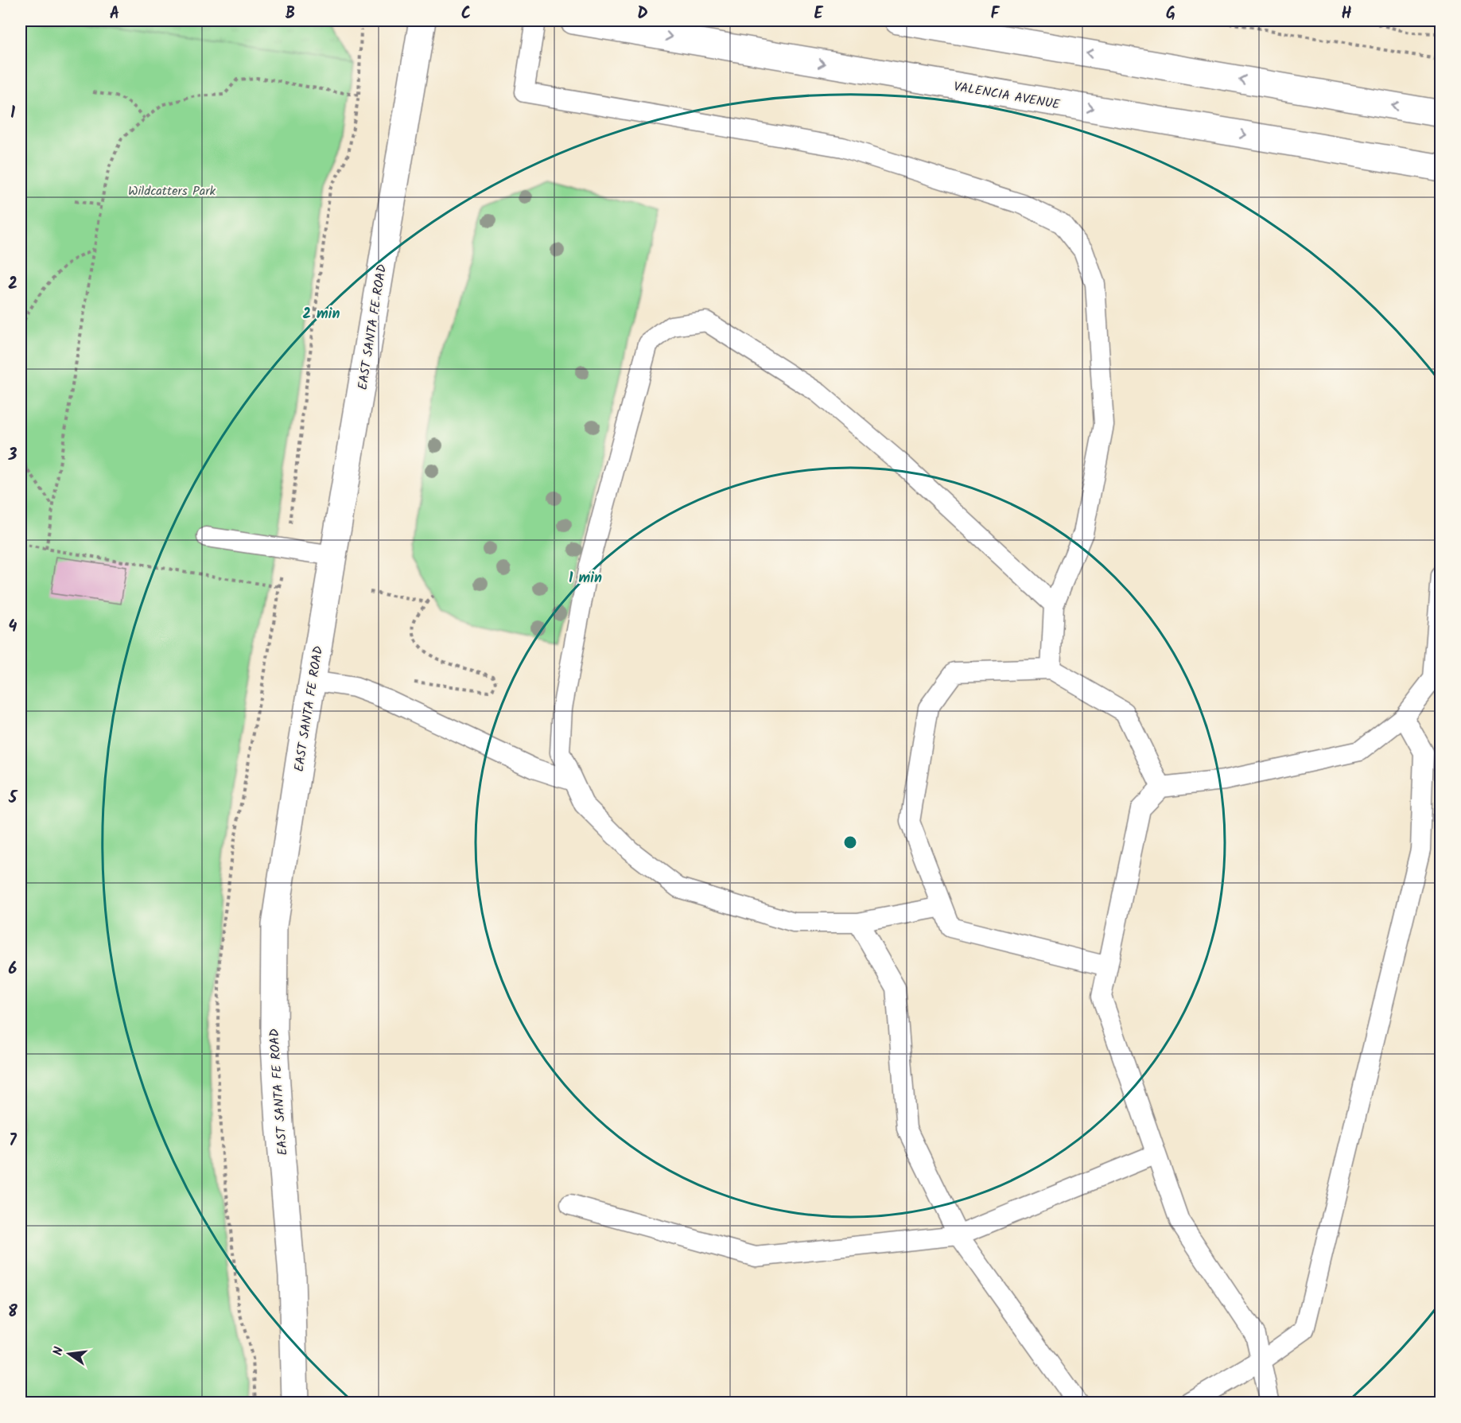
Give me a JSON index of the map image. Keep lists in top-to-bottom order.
{
  "streets": {
    "street": ["VALENCIA AVENUE", "EAST SANTA FE ROAD"]
  },
  "parks": ["Wildcatters Park"],
  "north": "left",
  "grid": {
    "columns": [
      "A",
      "B",
      "C",
      "D",
      "E",
      "F",
      "G",
      "H"
    ],
    "rows": [
      "1",
      "2",
      "3",
      "4",
      "5",
      "6",
      "7",
      "8"
    ]
  },
  "rings": ["2 min", "1 min"]
}
